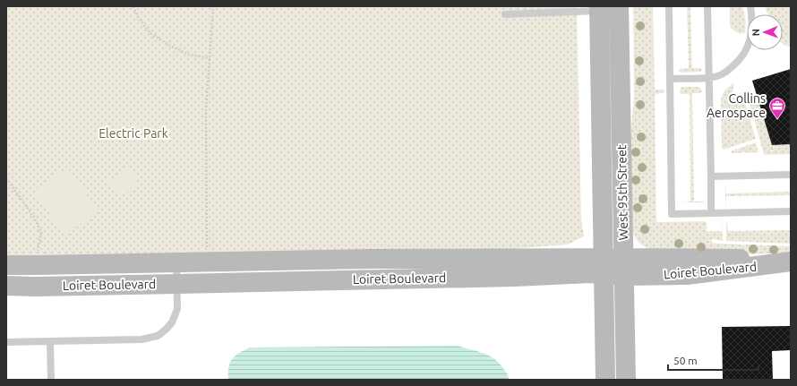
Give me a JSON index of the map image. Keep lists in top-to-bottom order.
{
  "streets": {
    "street": ["West 95th Street", "Loiret Boulevard"]
  },
  "crossings": [
    ["West 95th Street", "Loiret Boulevard"]
  ],
  "parks": ["Electric Park"],
  "places": {
    "office": ["Collins Aerospace"]
  },
  "scale_bar": "50 m",
  "north": "left"
}
